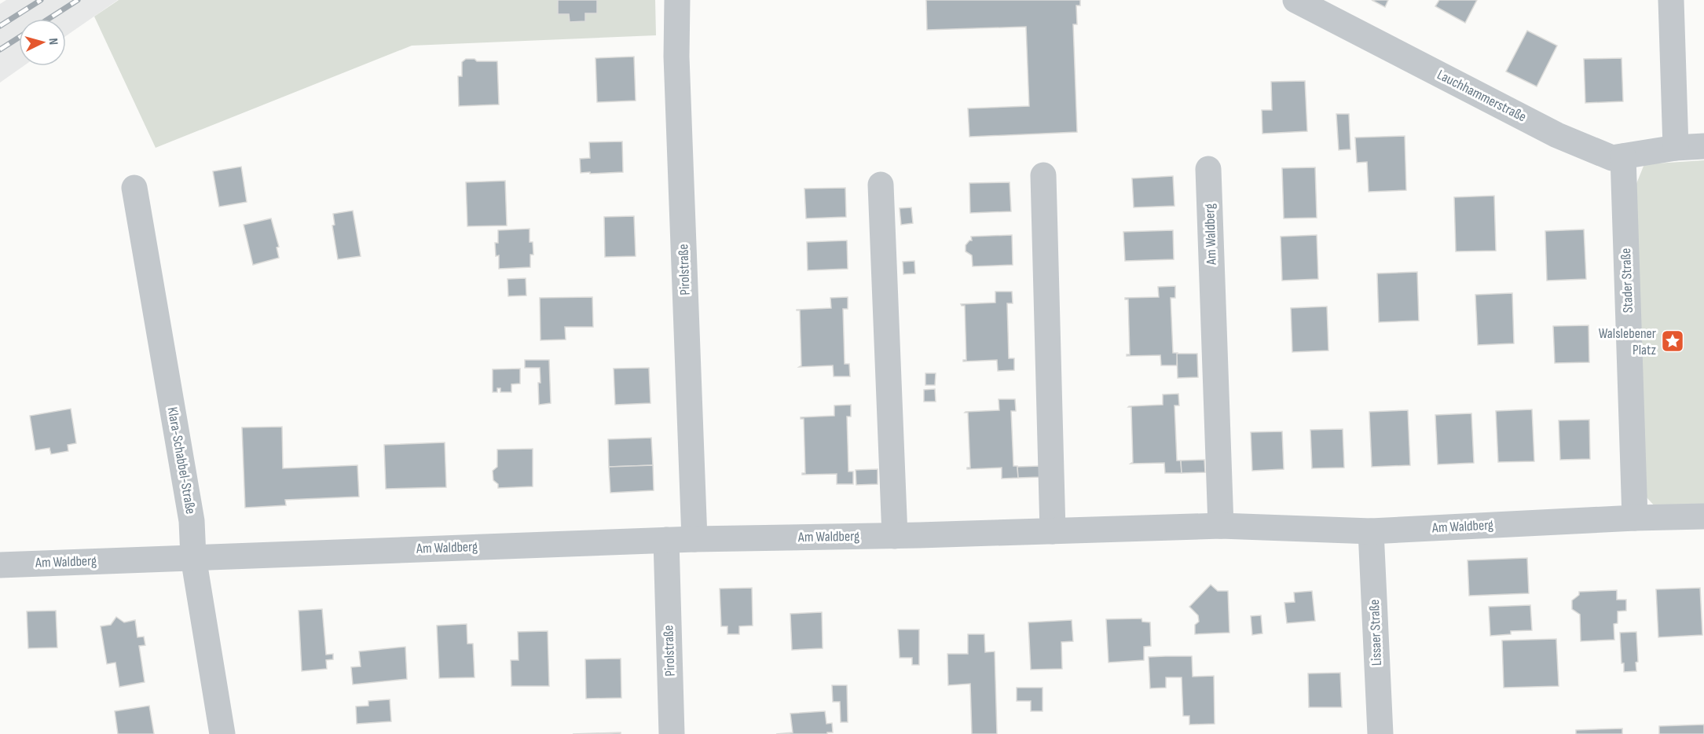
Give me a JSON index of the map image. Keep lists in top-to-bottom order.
{
  "streets": {
    "street": [
      "Lauchhammerstraße",
      "Am Waldberg",
      "Pirolstraße",
      "Stader Straße",
      "Klara-Schabbel-Straße",
      "Lissaer Straße"
    ]
  },
  "crossings": [
    ["Lauchhammerstraße", "Stader Straße"],
    ["Am Waldberg", "Pirolstraße"],
    ["Am Waldberg", "Stader Straße"],
    ["Am Waldberg", "Klara-Schabbel-Straße"],
    ["Am Waldberg", "Lissaer Straße"]
  ],
  "places": {
    "place": ["Walslebener Platz"]
  },
  "north": "right"
}
